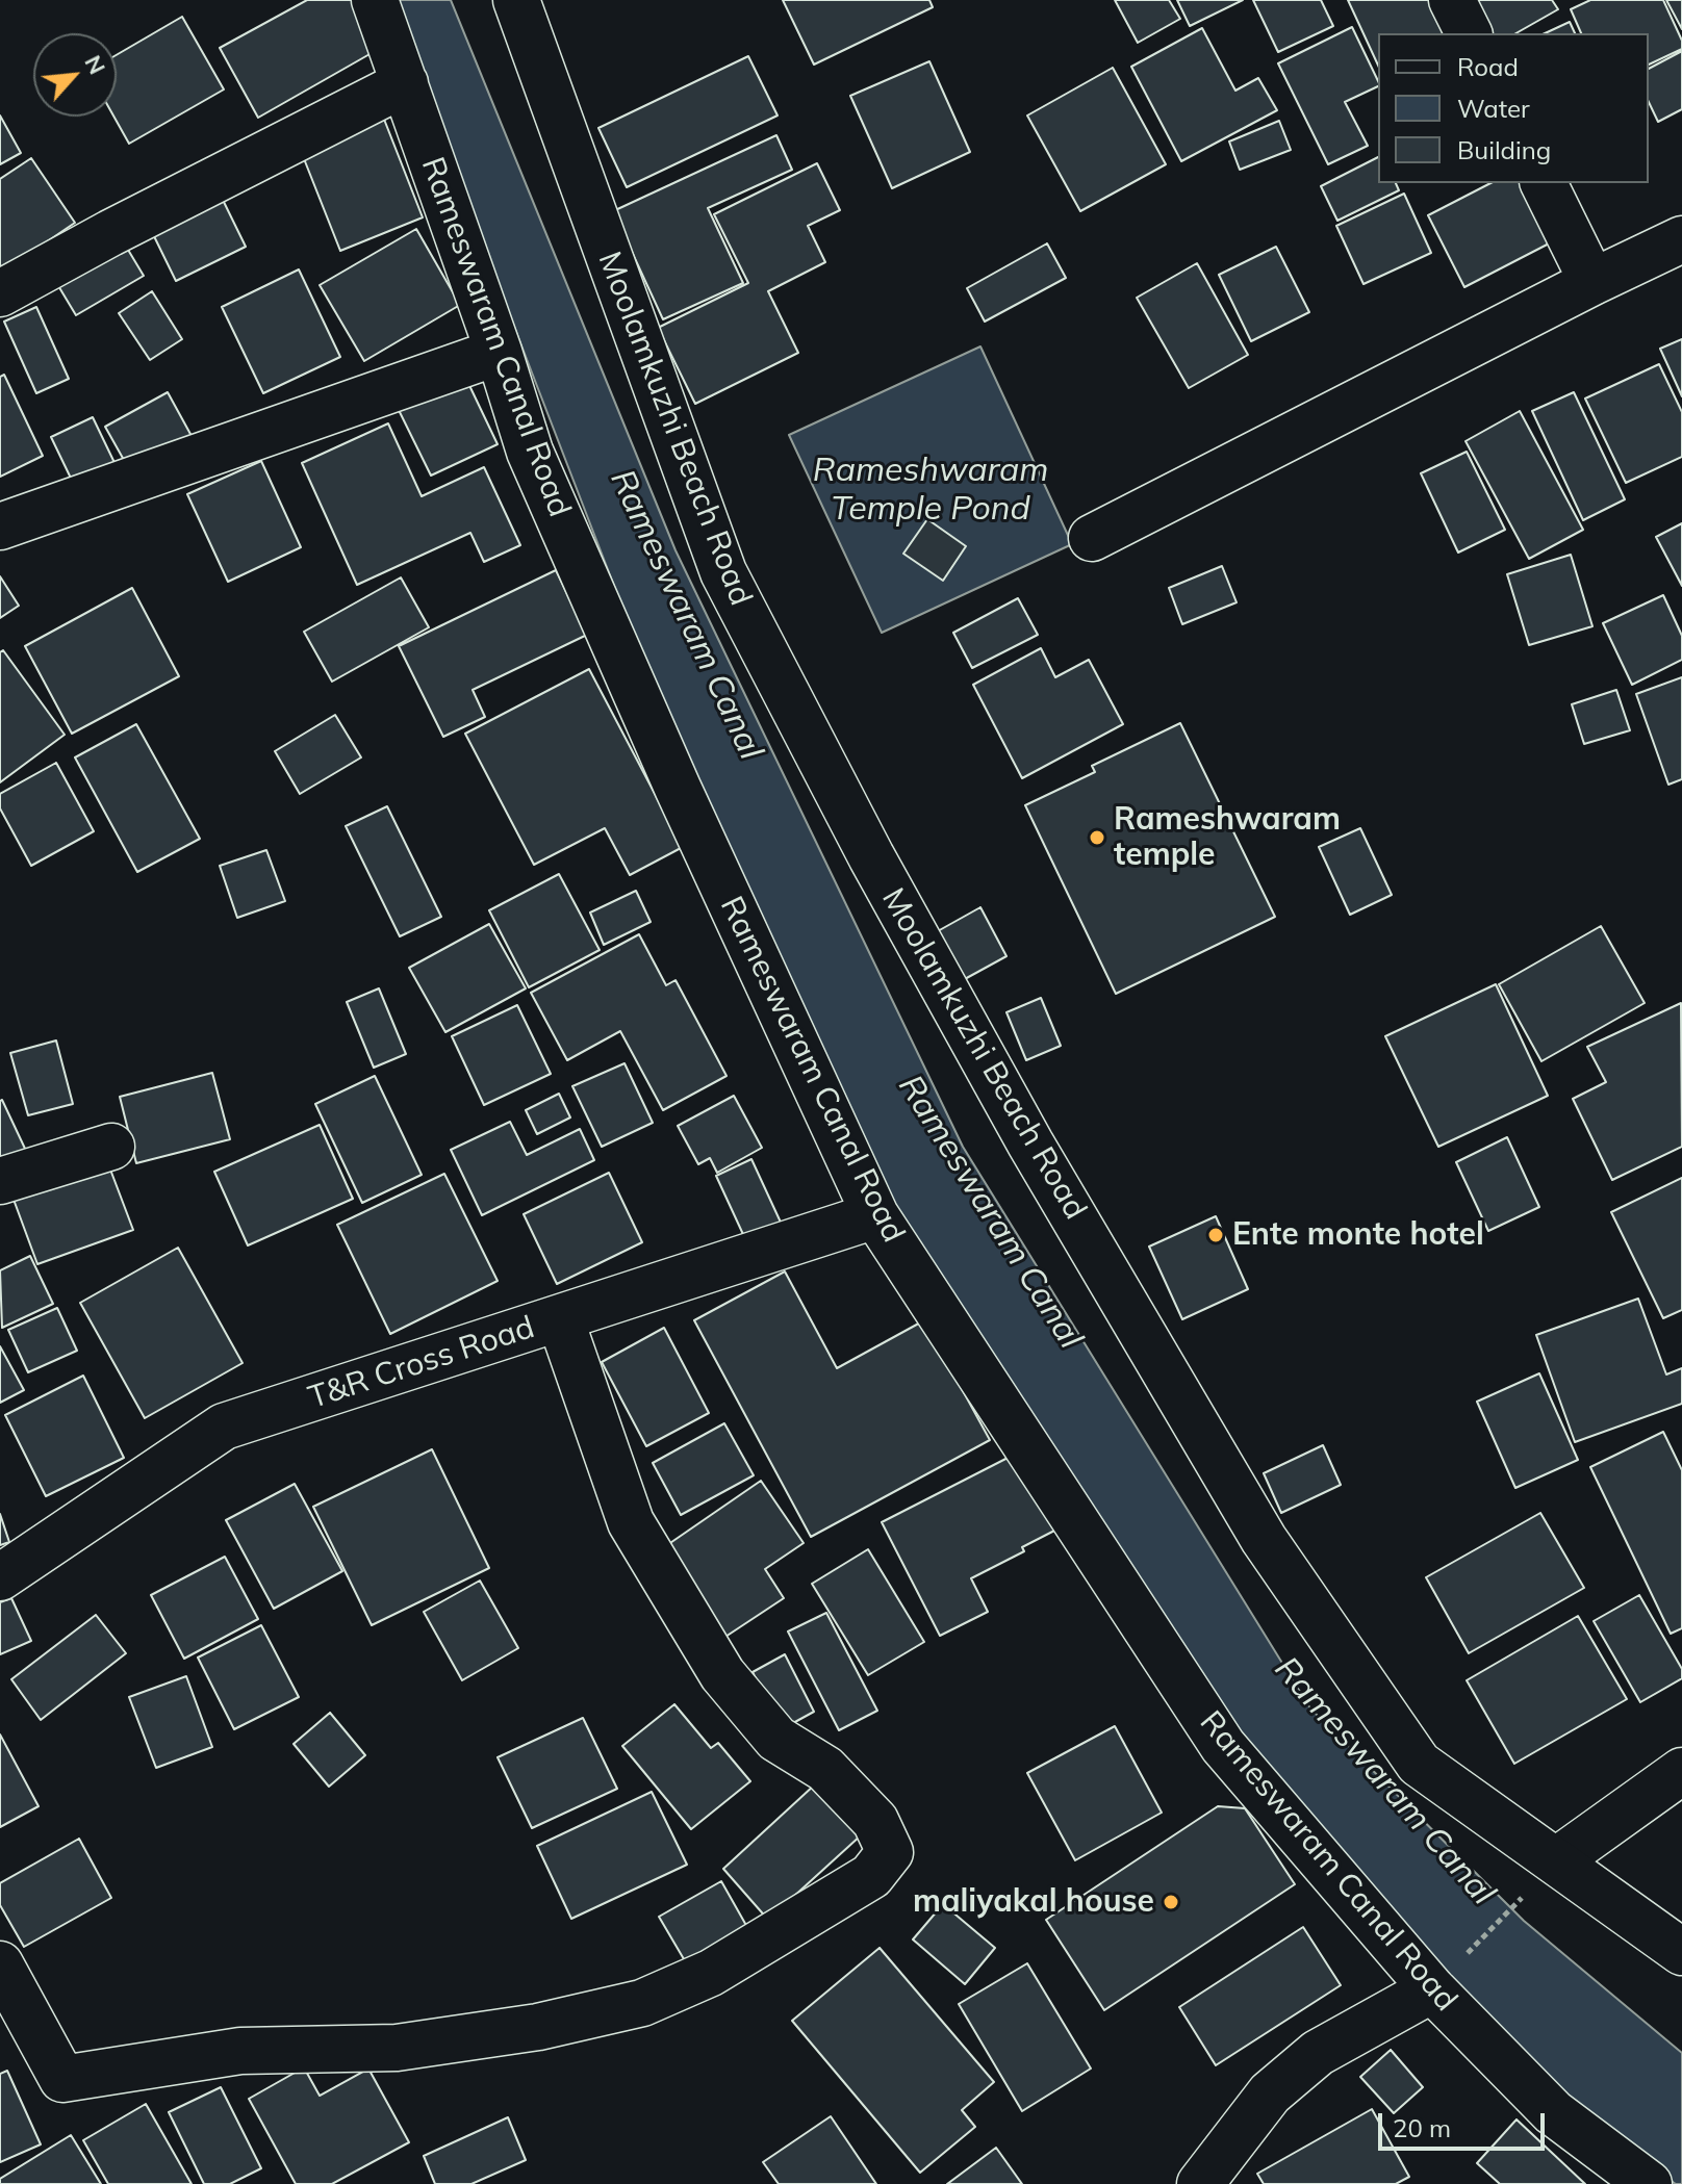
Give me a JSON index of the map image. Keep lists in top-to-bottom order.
{
  "streets": {
    "street": ["Rameswaram Canal Road", "Moolamkuzhi Beach Road", "T&R Cross Road"]
  },
  "crossings": [
    ["Rameswaram Canal Road", "T&R Cross Road"]
  ],
  "water": ["Rameshwaram Temple Pond", "Rameswaram Canal"],
  "places": ["Rameshwaram temple", "Ente monte hotel", "maliyakal house"],
  "legend": ["Road", "Water", "Building"],
  "scale_bar": "20 m",
  "north": "top right"
}
